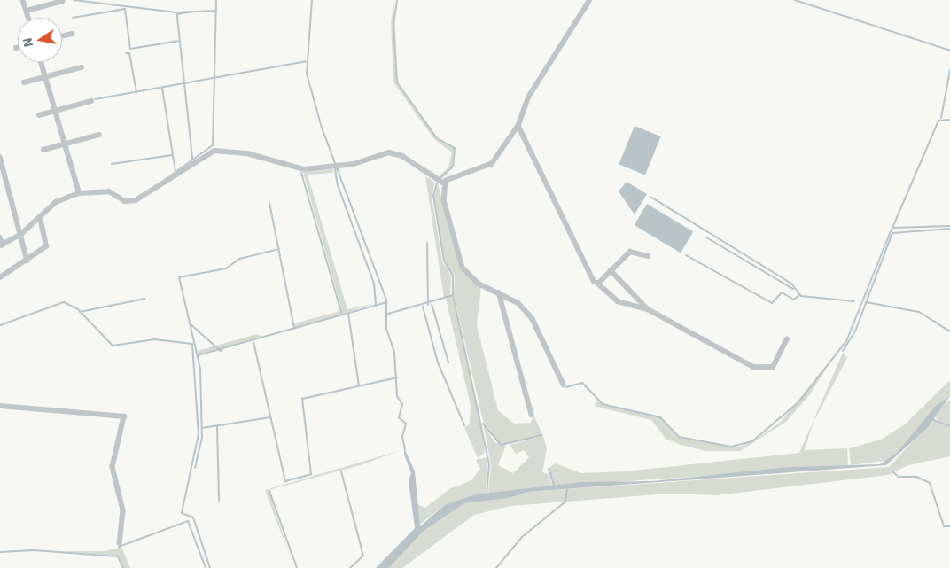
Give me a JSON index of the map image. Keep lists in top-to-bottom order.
{
  "north": "left"
}
